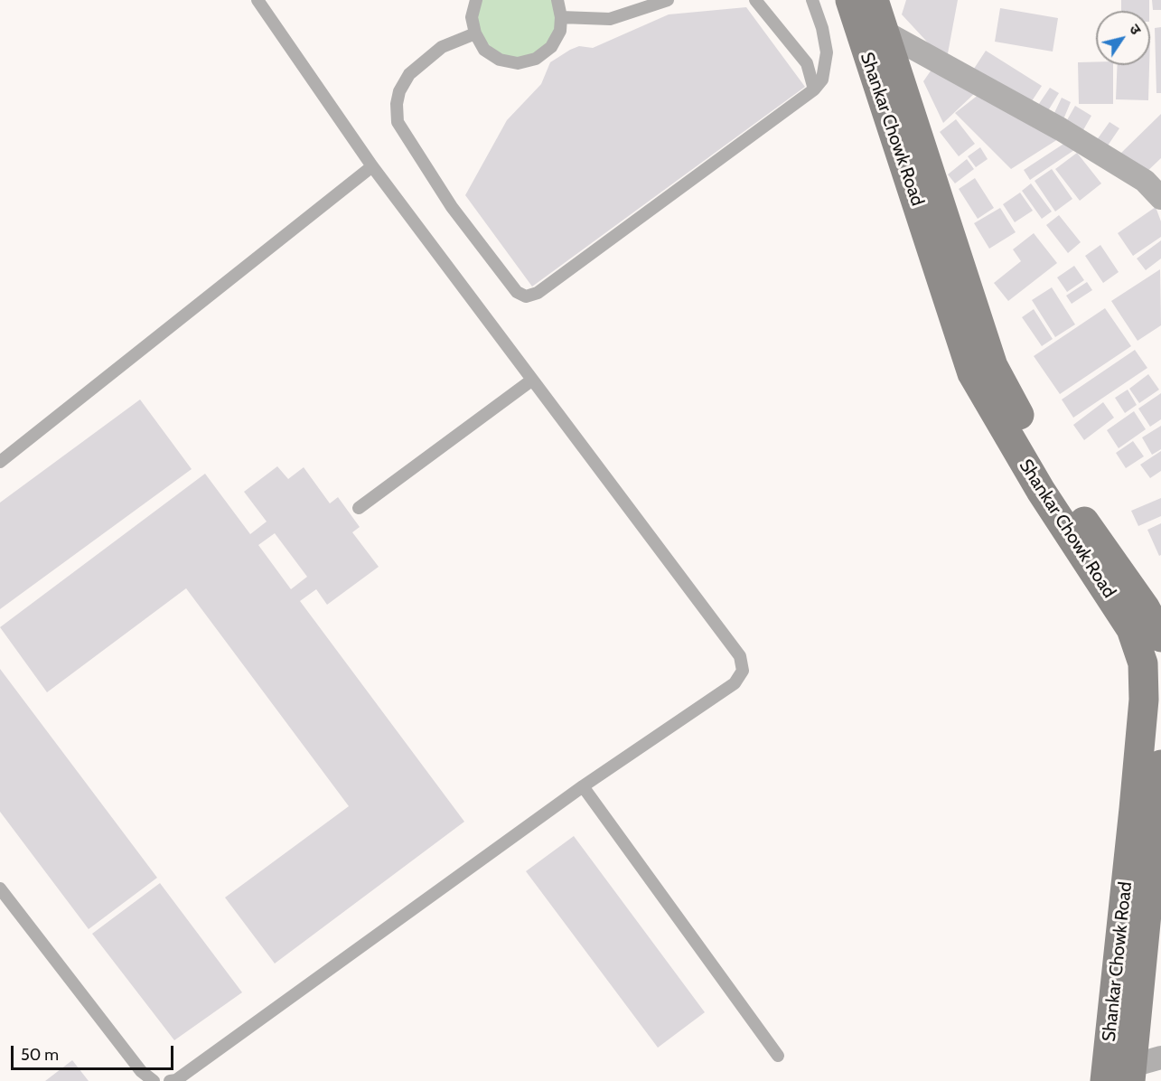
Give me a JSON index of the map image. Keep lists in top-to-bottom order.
{
  "streets": {
    "main road": ["Shankar Chowk Road"]
  },
  "scale_bar": "50 m",
  "north": "top right"
}
